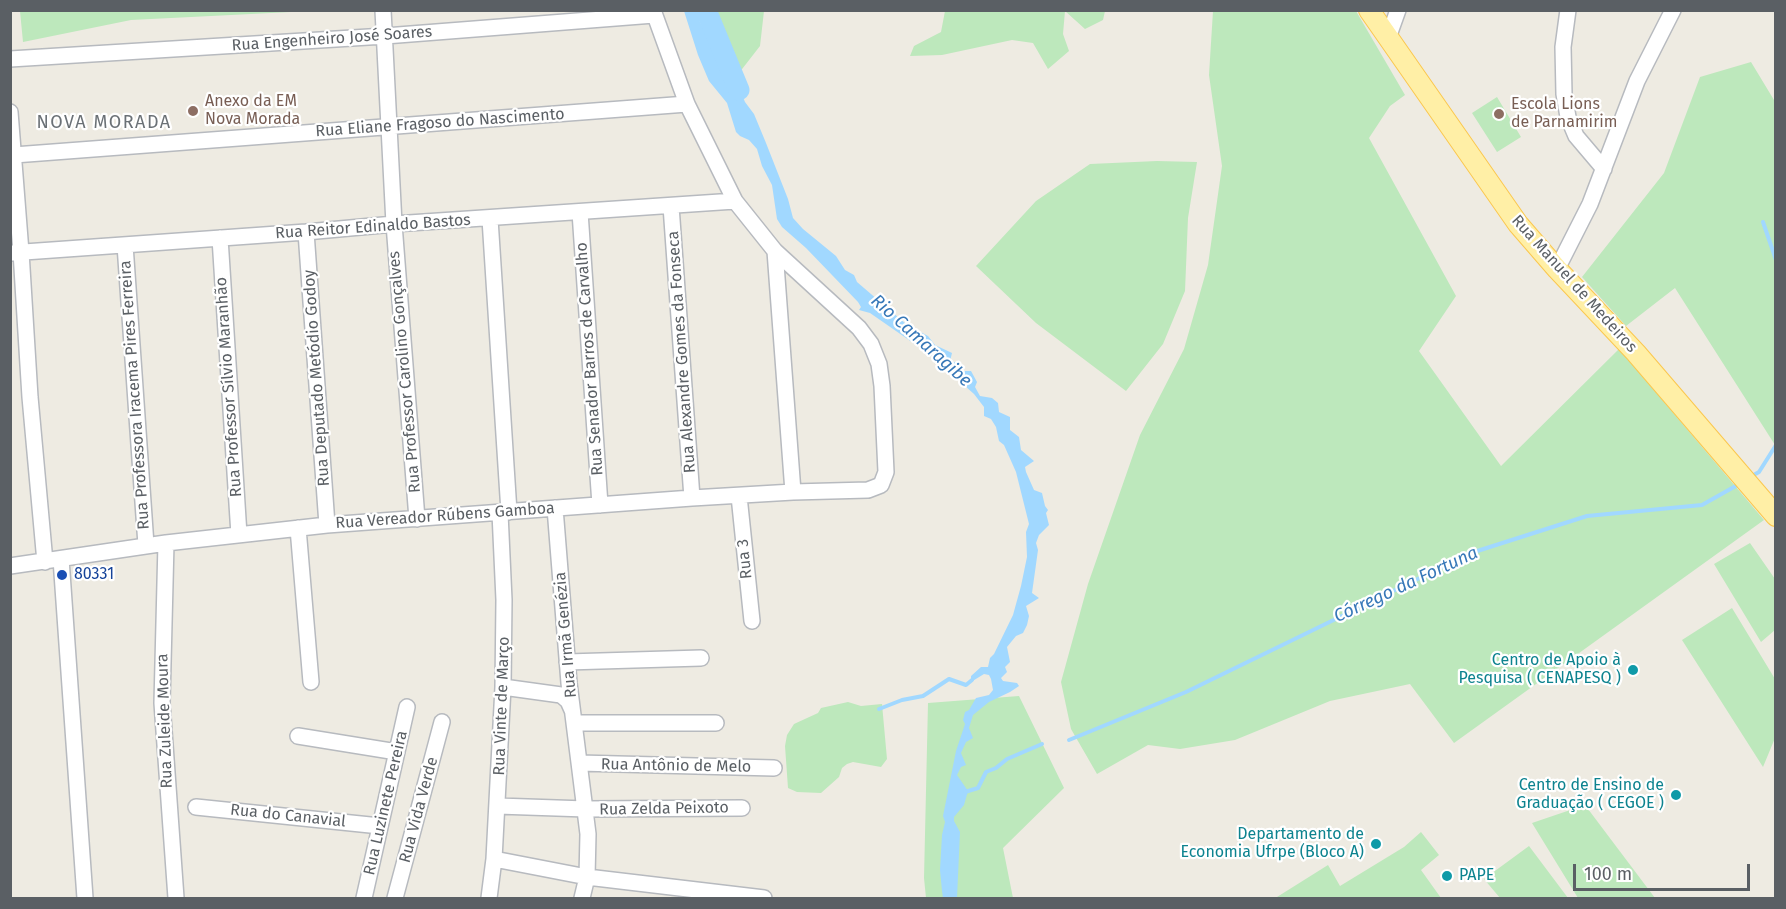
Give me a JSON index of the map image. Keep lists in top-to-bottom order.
{
  "streets": {
    "main road": ["Rua Manuel de Medeiros"],
    "street": [
      "Rua Engenheiro José Soares",
      "Rua Eliane Fragoso do Nascimento",
      "Rua Reitor Edinaldo Bastos",
      "Rua Alexandre Gomes da Fonseca",
      "Rua Senador Barros de Carvalho",
      "Rua Professor Carolino Gonçalves",
      "Rua Deputado Metódio Godoy",
      "Rua Professor Sílvio Maranhão",
      "Rua Professora Iracema Pires Ferreira",
      "Rua Vereador Rúbens Gamboa",
      "Rua 3",
      "Rua Irmã Genézia",
      "Rua Vinte de Março",
      "Rua Zuleide Moura",
      "Rua Antônio de Melo",
      "Rua Luzinete Pereira",
      "Rua Zelda Peixoto",
      "Rua Vida Verde",
      "Rua do Canavial"
    ]
  },
  "crossings": [
    ["Rua Engenheiro José Soares", "Rua Professor Carolino Gonçalves"],
    ["Rua Eliane Fragoso do Nascimento", "Rua Professor Carolino Gonçalves"],
    ["Rua Reitor Edinaldo Bastos", "Rua Alexandre Gomes da Fonseca"],
    ["Rua Reitor Edinaldo Bastos", "Rua Senador Barros de Carvalho"],
    ["Rua Reitor Edinaldo Bastos", "Rua Professor Carolino Gonçalves"],
    ["Rua Reitor Edinaldo Bastos", "Rua Deputado Metódio Godoy"],
    ["Rua Reitor Edinaldo Bastos", "Rua Professor Sílvio Maranhão"],
    ["Rua Reitor Edinaldo Bastos", "Rua Professora Iracema Pires Ferreira"],
    ["Rua Reitor Edinaldo Bastos", "Rua Vinte de Março"],
    ["Rua Alexandre Gomes da Fonseca", "Rua Vereador Rúbens Gamboa"],
    ["Rua Senador Barros de Carvalho", "Rua Vereador Rúbens Gamboa"],
    ["Rua Professor Carolino Gonçalves", "Rua Vereador Rúbens Gamboa"],
    ["Rua Deputado Metódio Godoy", "Rua Vereador Rúbens Gamboa"],
    ["Rua Professor Sílvio Maranhão", "Rua Vereador Rúbens Gamboa"],
    ["Rua Professora Iracema Pires Ferreira", "Rua Vereador Rúbens Gamboa"],
    ["Rua Vereador Rúbens Gamboa", "Rua 3"],
    ["Rua Vereador Rúbens Gamboa", "Rua Irmã Genézia"],
    ["Rua Vereador Rúbens Gamboa", "Rua Vinte de Março"],
    ["Rua Vereador Rúbens Gamboa", "Rua Zuleide Moura"],
    ["Rua Irmã Genézia", "Rua Antônio de Melo"],
    ["Rua Irmã Genézia", "Rua Zelda Peixoto"],
    ["Rua Vinte de Março", "Rua Zelda Peixoto"],
    ["Rua Luzinete Pereira", "Rua do Canavial"]
  ],
  "districts": ["NOVA MORADA"],
  "water": ["Rio Camaragibe", "Córrego da Fortuna"],
  "places": [
    "Anexo da EM Nova Morada",
    "Escola Lions de Parnamirim",
    "80331",
    "Centro de Apoio à Pesquisa ( CENAPESQ )",
    "Centro de Ensino de Graduação ( CEGOE )",
    "Departamento de Economia Ufrpe (Bloco A)",
    "PAPE"
  ],
  "scale_bar": "100 m"
}
